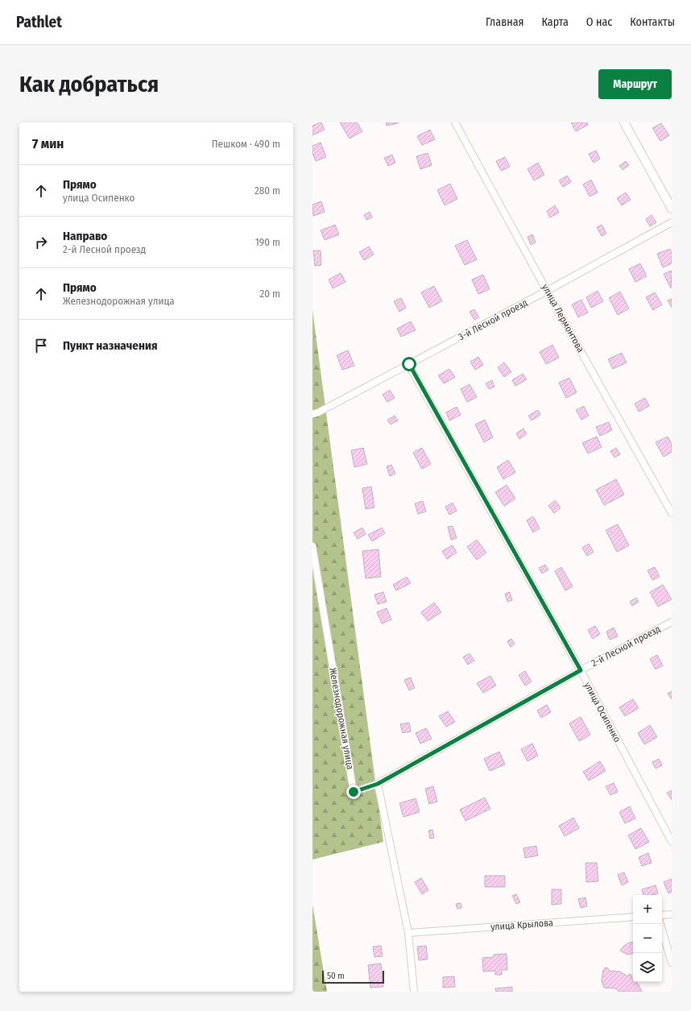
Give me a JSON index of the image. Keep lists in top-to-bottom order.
{
  "streets": {
    "street": [
      "улица Лермонтова",
      "3-й Лесной проезд",
      "2-й Лесной проезд",
      "улица Осипенко",
      "Железнодорожная улица",
      "улица Крылова"
    ]
  },
  "crossings": [
    ["улица Лермонтова", "3-й Лесной проезд"],
    ["3-й Лесной проезд", "улица Осипенко"],
    ["2-й Лесной проезд", "улица Осипенко"],
    ["2-й Лесной проезд", "Железнодорожная улица"]
  ],
  "scale_bar": "50 m",
  "page": {
    "header": "Pathlet",
    "nav": [
      "Главная",
      "Карта",
      "О нас",
      "Контакты"
    ],
    "buttons": "Маршрут",
    "title": "Как добраться",
    "heading": ["7 мин", "Пешком · 490 m"],
    "list": [
      ["Прямо", "улица Осипенко", "280 m"],
      ["Направо", "2-й Лесной проезд", "190 m"],
      ["Прямо", "Железнодорожная улица", "20 m"],
      "Пункт назначения"
    ],
    "map_buttons": ["+", "−"],
    "scale": "50 m"
  }
}
